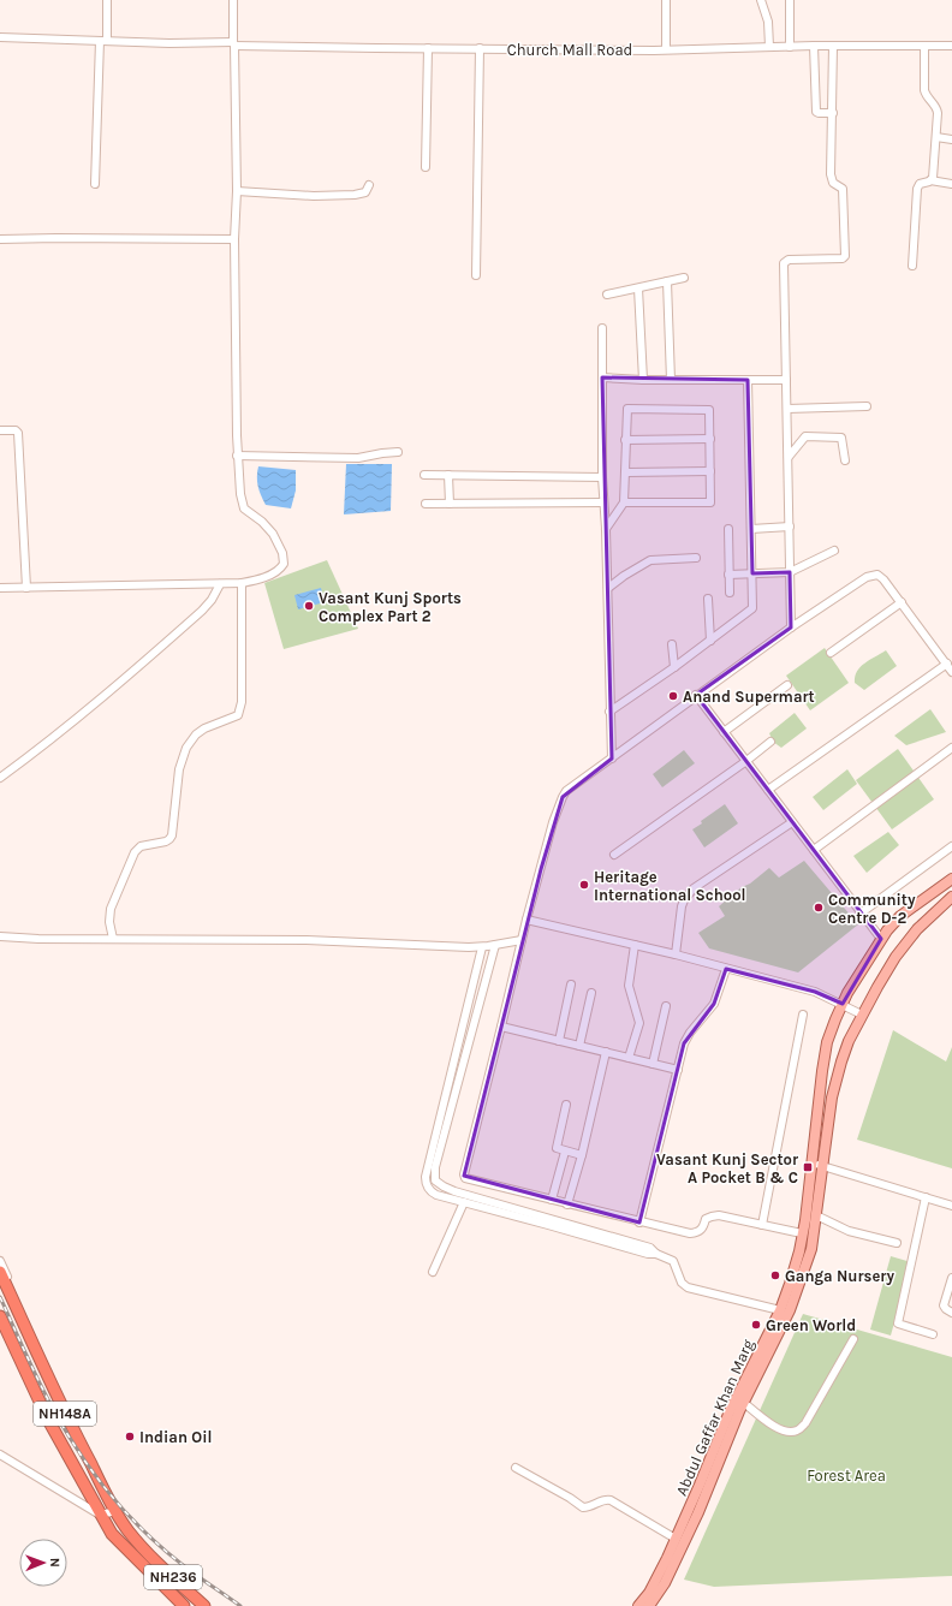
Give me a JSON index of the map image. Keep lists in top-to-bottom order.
{
  "streets": {
    "highway": ["NH148A", "NH236"],
    "main road": ["Abdul Gaffar Khan Marg"],
    "street": ["Church Mall Road"]
  },
  "crossings": [
    ["NH148A", "NH236"]
  ],
  "parks": ["Forest Area"],
  "places": {
    "other": [
      "Vasant Kunj Sports Complex Part 2",
      "Anand Supermart",
      "Heritage International School",
      "Community Centre D-2",
      "Ganga Nursery",
      "Green World",
      "Indian Oil"
    ],
    "transit": ["Vasant Kunj Sector A Pocket B & C"]
  },
  "north": "right"
}
